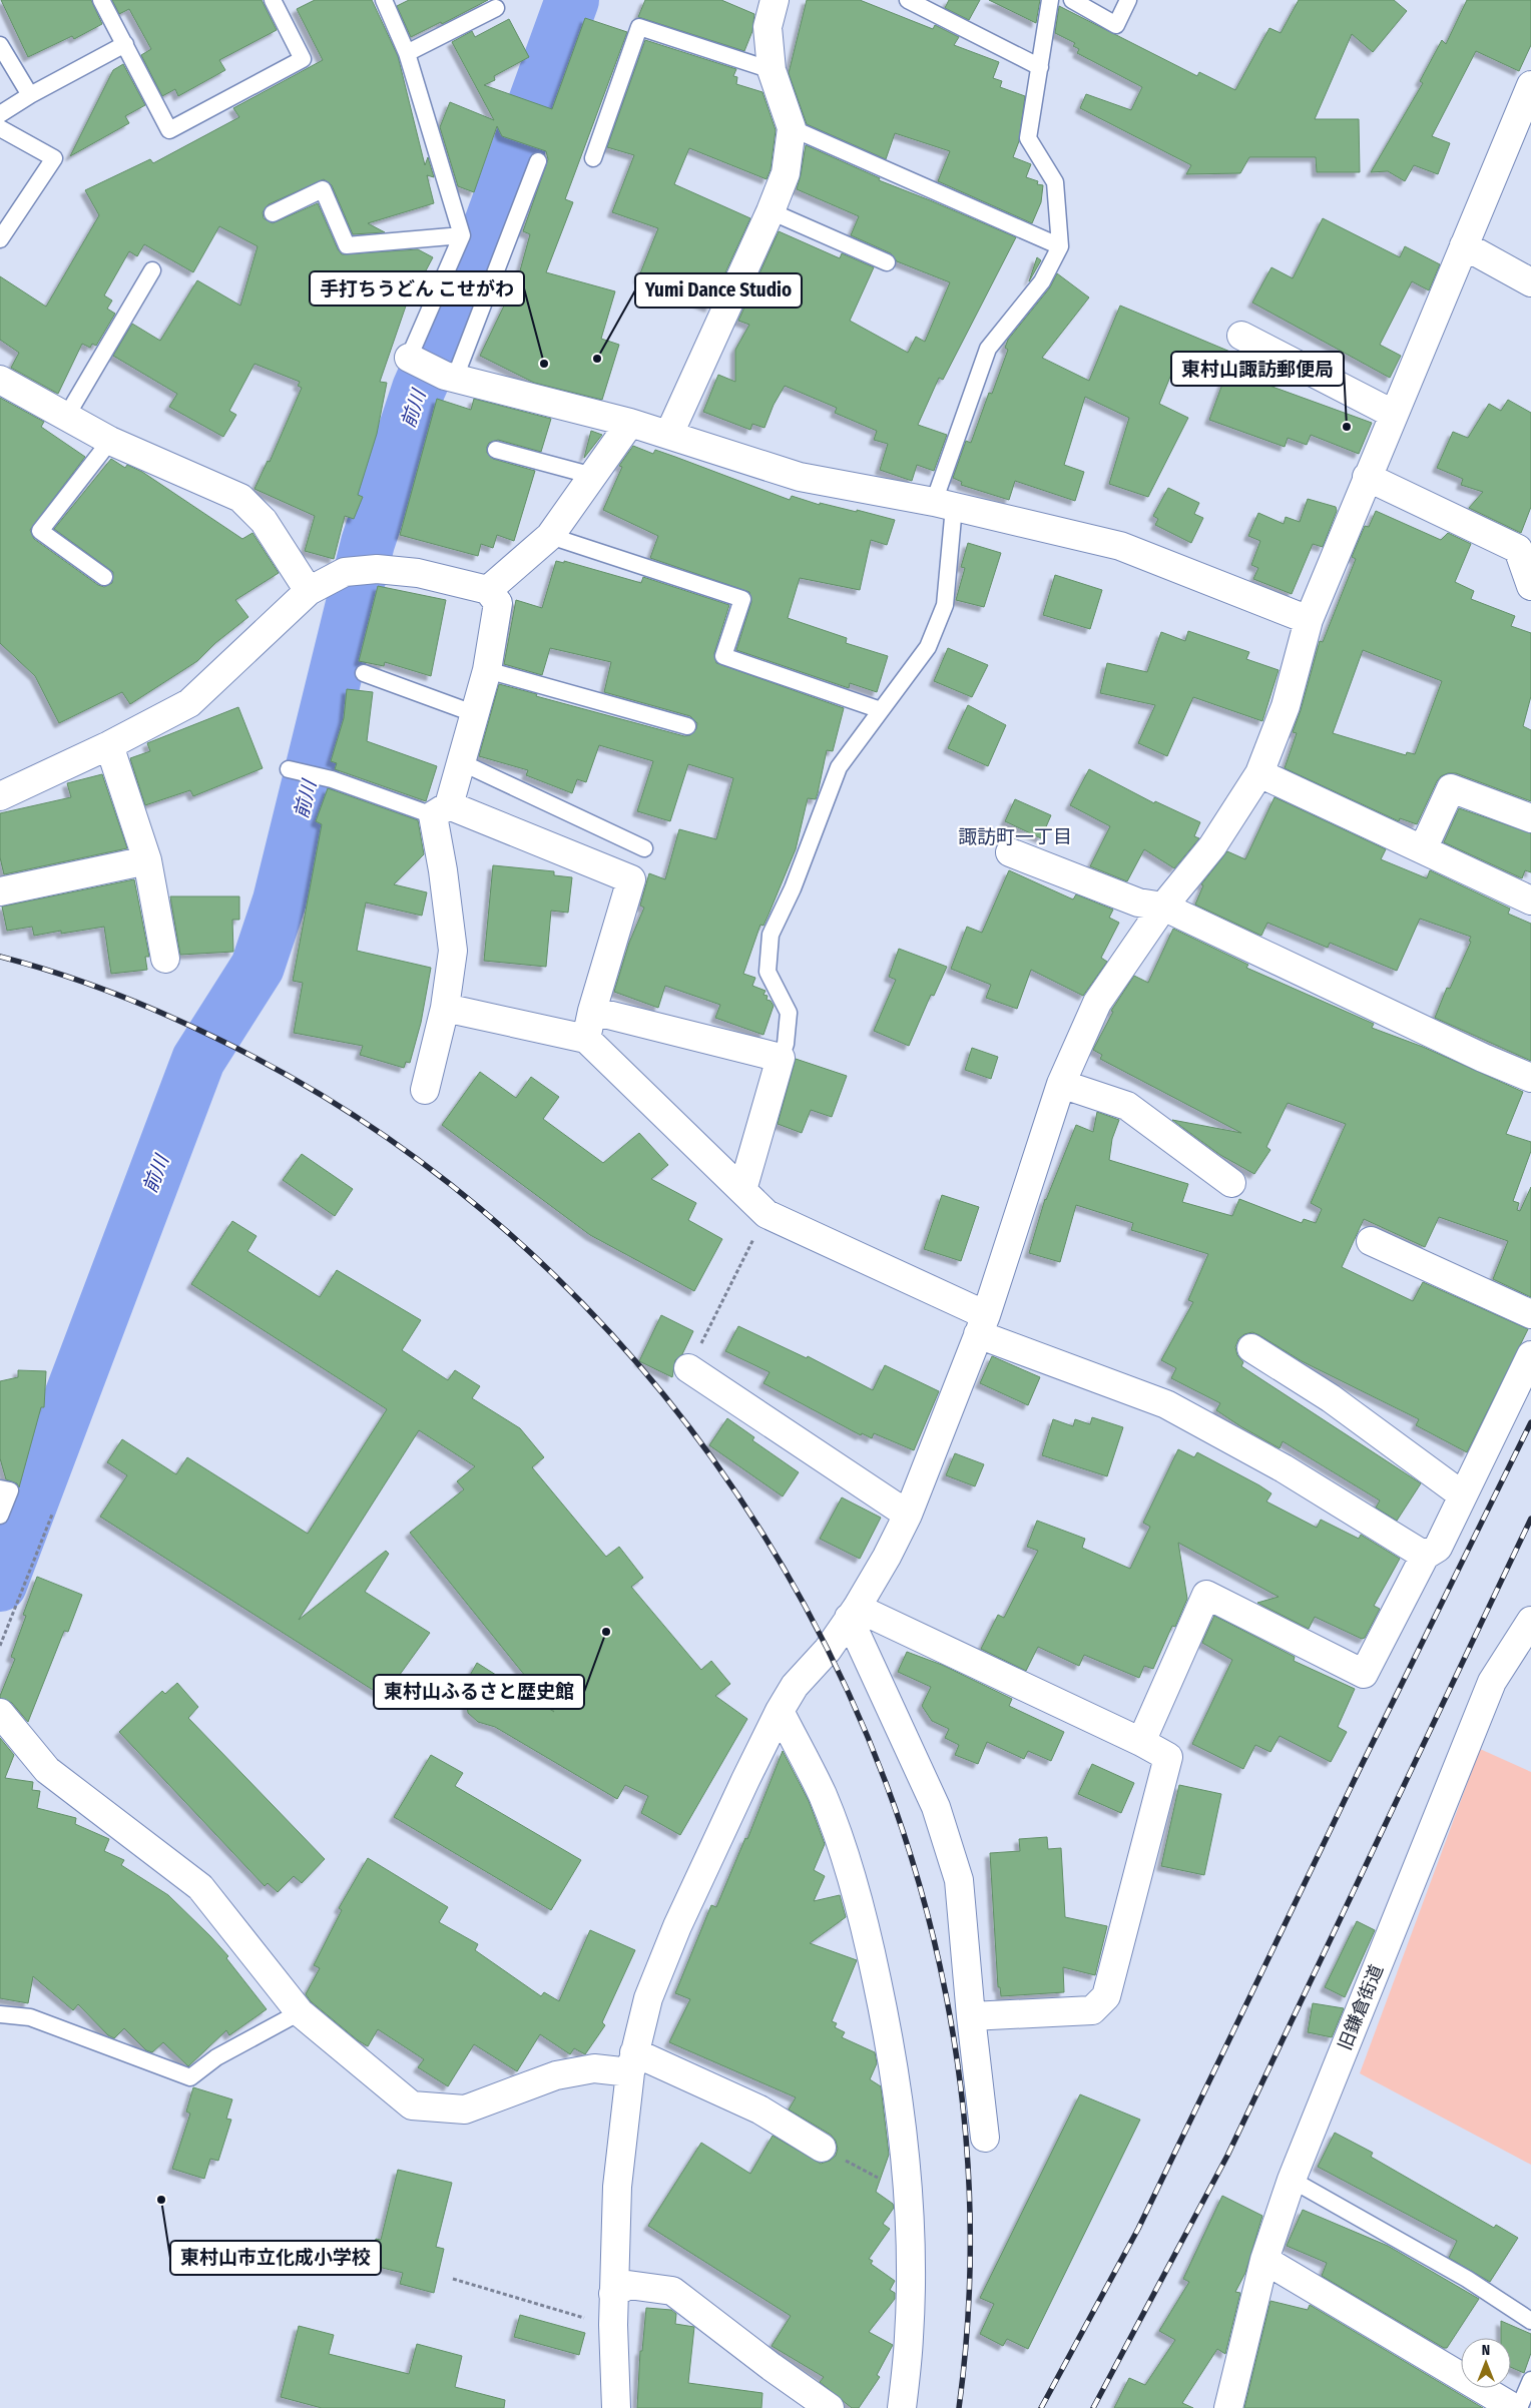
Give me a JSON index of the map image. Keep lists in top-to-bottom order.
{
  "streets": {
    "street": ["旧鎌倉街道"]
  },
  "districts": ["諏訪町一丁目"],
  "water": ["前川"],
  "places": [
    "Yumi Dance Studio",
    "手打ちうどん こせがわ",
    "東村山諏訪郵便局",
    "東村山ふるさと歴史館",
    "東村山市立化成小学校"
  ],
  "north": "top"
}
